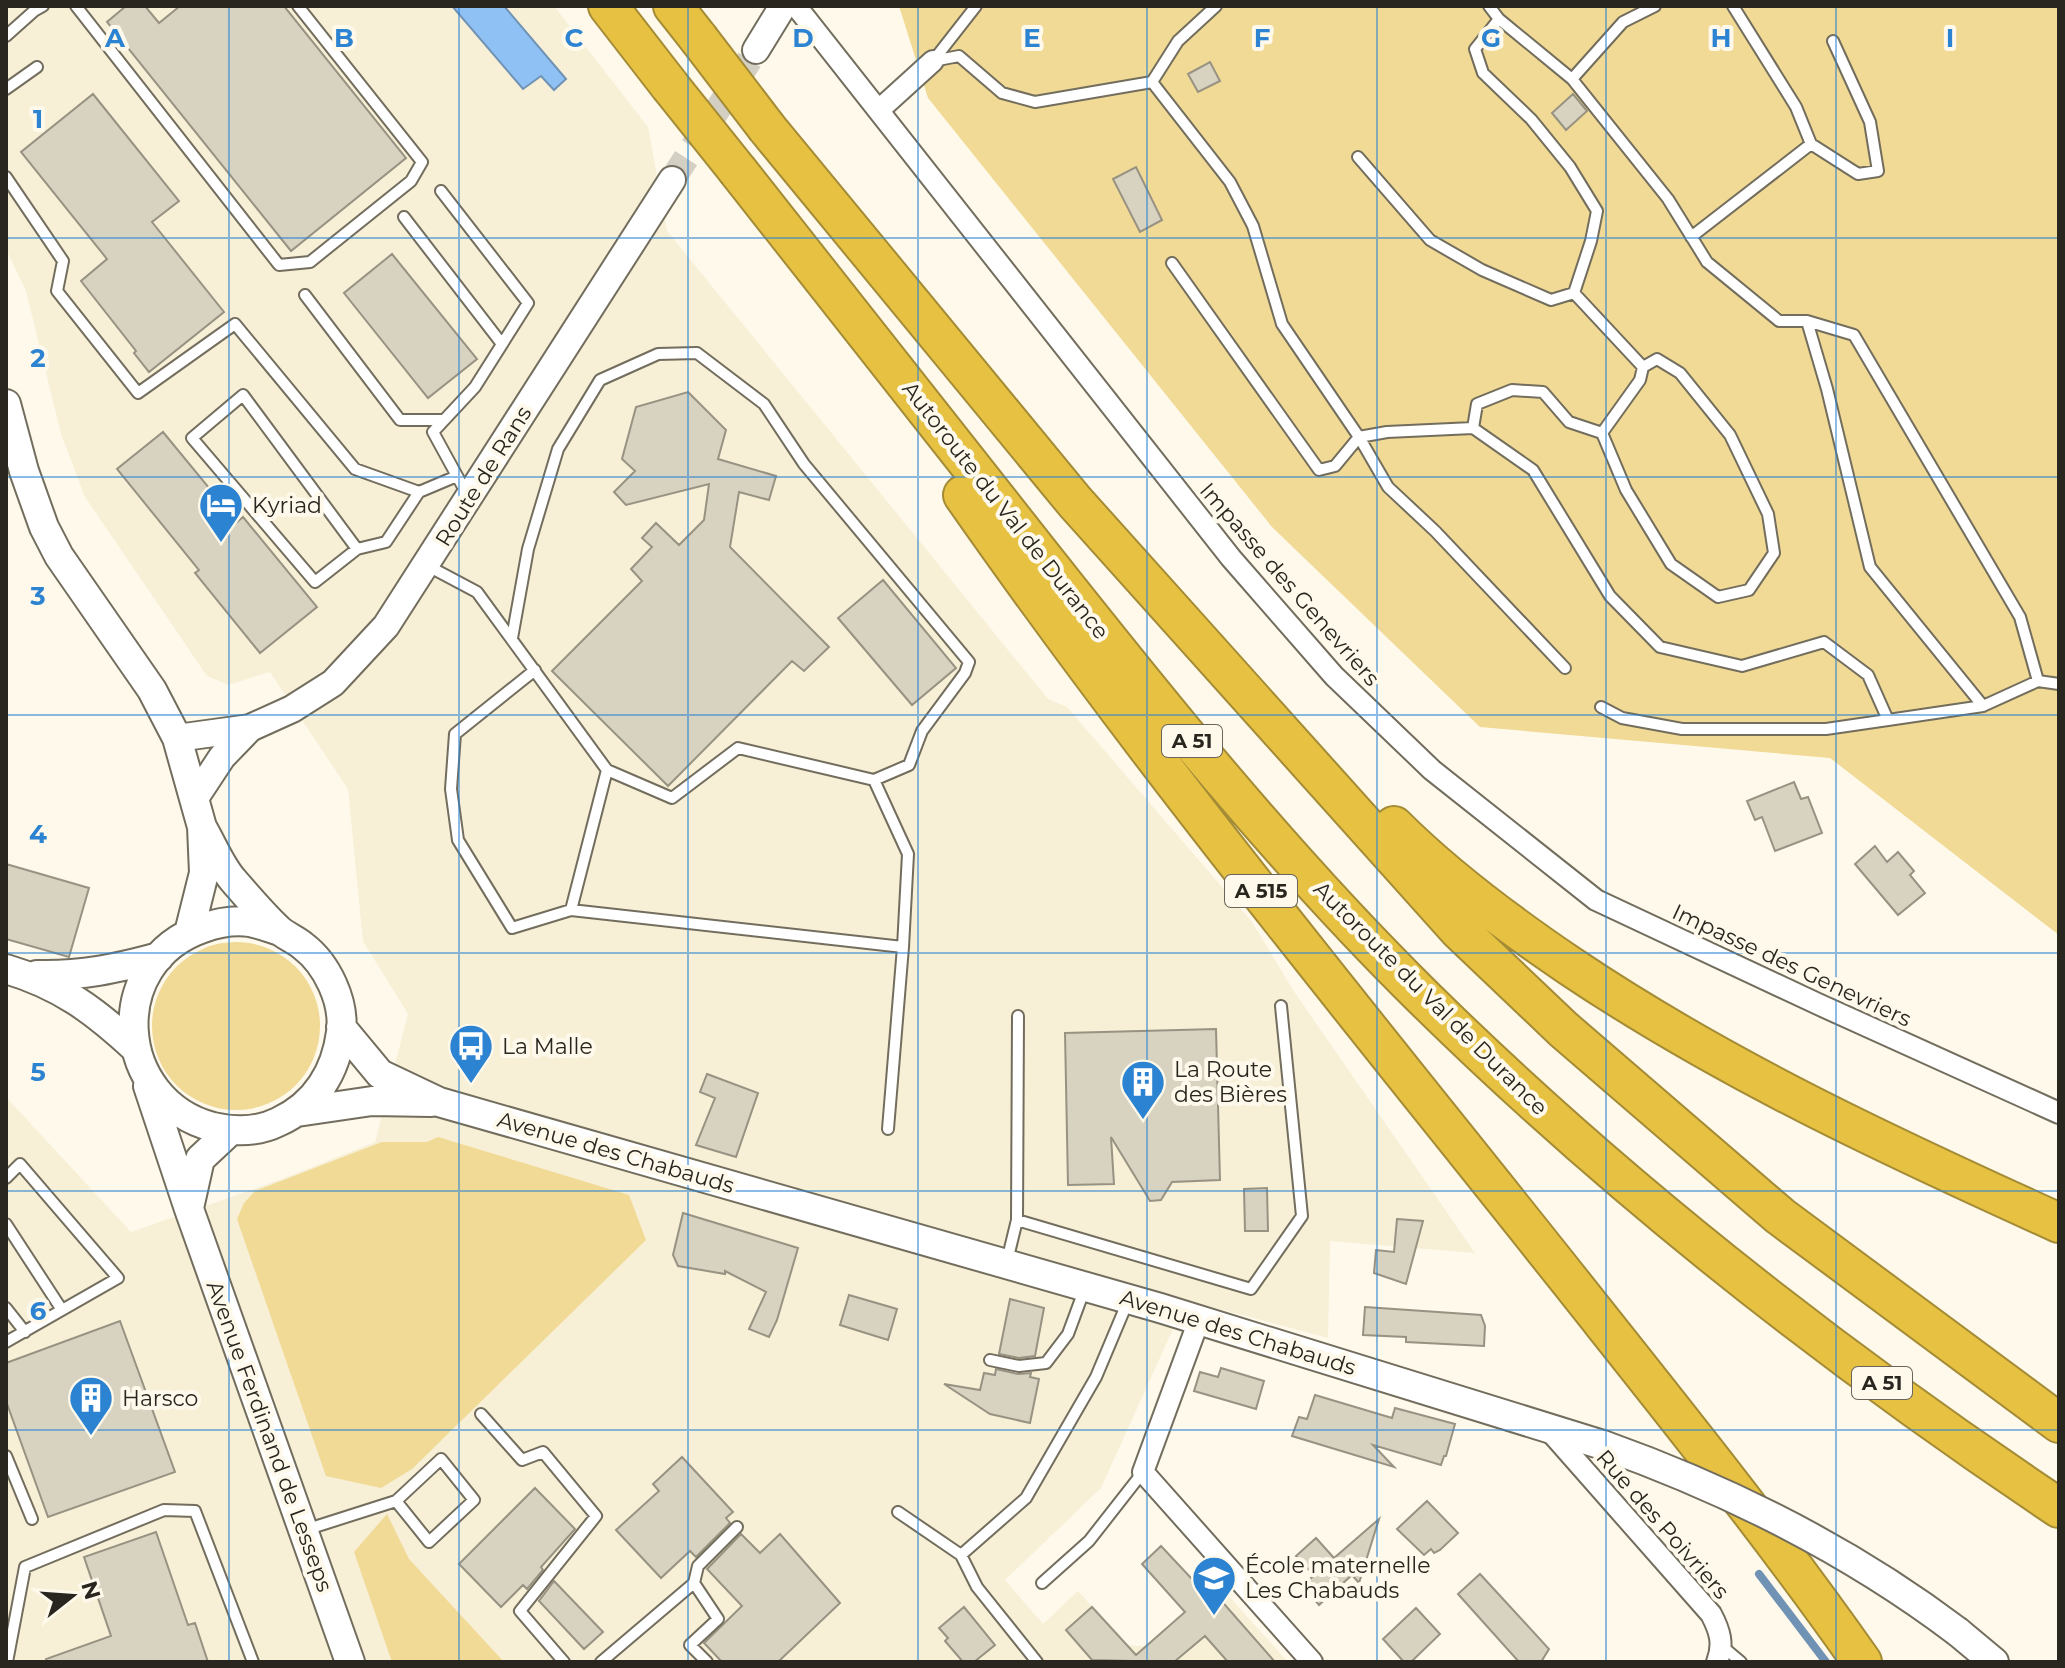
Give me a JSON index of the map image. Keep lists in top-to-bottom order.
{
  "streets": {
    "highway": ["Autoroute du Val de Durance", "A 51", "A 515"],
    "main road": ["Avenue des Chabauds", "Avenue Ferdinand de Lesseps"],
    "street": ["Route de Rans", "Impasse des Genevriers", "Rue des Poivriers"]
  },
  "crossings": [
    ["Autoroute du Val de Durance", "A 515"],
    ["Avenue des Chabauds", "Avenue Ferdinand de Lesseps"],
    ["Avenue des Chabauds", "Rue des Poivriers"]
  ],
  "places": {
    "hotel": ["Kyriad"],
    "bus stop": ["La Malle"],
    "building": ["La Route des Bières", "Harsco"],
    "school or university": ["École maternelle Les Chabauds"]
  },
  "north": "right",
  "grid": {
    "columns": [
      "A",
      "B",
      "C",
      "D",
      "E",
      "F",
      "G",
      "H",
      "I"
    ],
    "rows": [
      "1",
      "2",
      "3",
      "4",
      "5",
      "6"
    ]
  }
}
